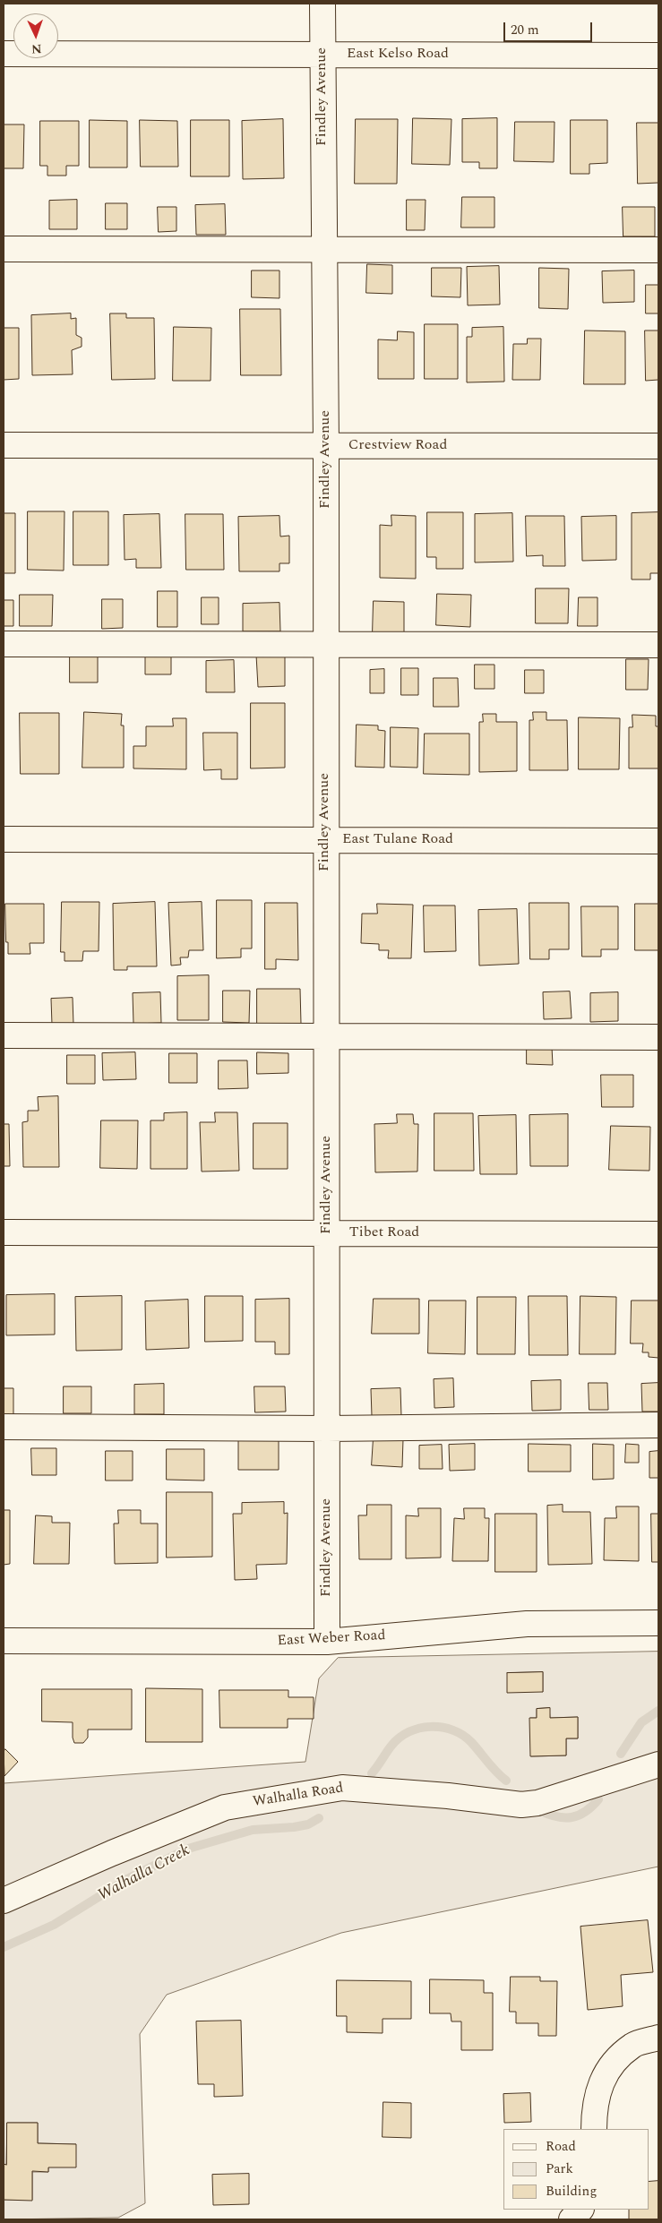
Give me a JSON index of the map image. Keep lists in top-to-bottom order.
{
  "streets": {
    "street": [
      "East Kelso Road",
      "Findley Avenue",
      "Crestview Road",
      "East Tulane Road",
      "Tibet Road",
      "East Weber Road",
      "Walhalla Road"
    ]
  },
  "crossings": [
    ["East Kelso Road", "Findley Avenue"],
    ["Findley Avenue", "Crestview Road"],
    ["Findley Avenue", "East Tulane Road"],
    ["Findley Avenue", "Tibet Road"],
    ["Findley Avenue", "East Weber Road"]
  ],
  "water": ["Walhalla Creek"],
  "legend": ["Road", "Park", "Building"],
  "scale_bar": "20 m",
  "north": "bottom"
}
